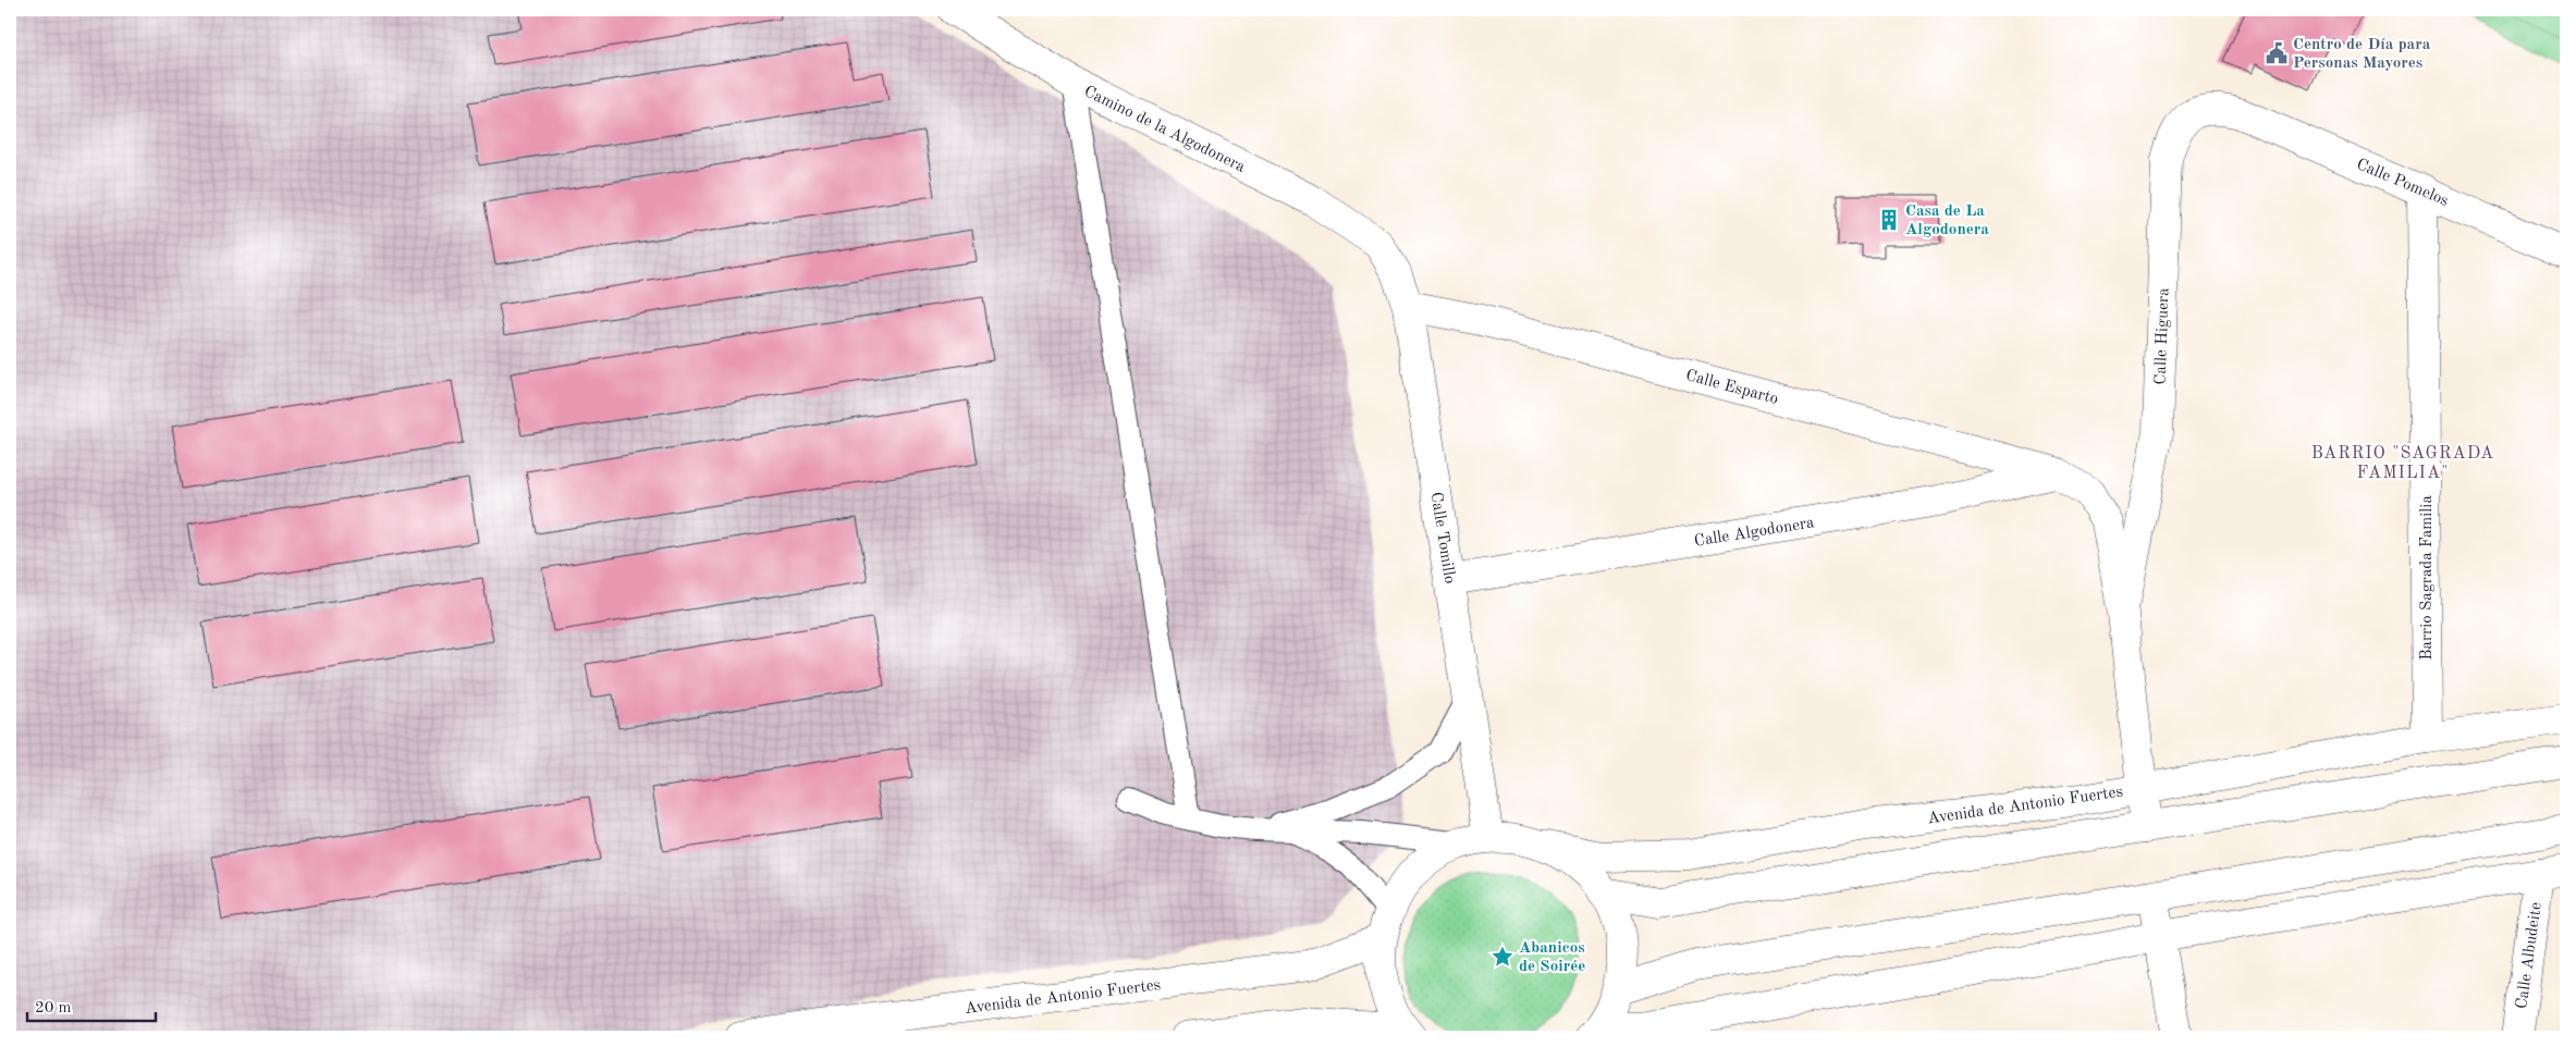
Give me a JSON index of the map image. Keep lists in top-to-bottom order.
{
  "streets": {
    "street": [
      "Camino de la Algodonera",
      "Calle Pomelos",
      "Calle Higuera",
      "Calle Esparto",
      "Calle Algodonera",
      "Calle Tomillo",
      "Barrio Sagrada Familia",
      "Avenida de Antonio Fuertes",
      "Calle Albudeite"
    ]
  },
  "crossings": [
    ["Camino de la Algodonera", "Calle Tomillo"],
    ["Calle Pomelos", "Calle Higuera"],
    ["Calle Pomelos", "Barrio Sagrada Familia"],
    ["Calle Higuera", "Calle Esparto"],
    ["Calle Higuera", "Calle Algodonera"],
    ["Calle Higuera", "Avenida de Antonio Fuertes"],
    ["Calle Esparto", "Calle Algodonera"],
    ["Calle Esparto", "Calle Tomillo"],
    ["Calle Algodonera", "Calle Tomillo"],
    ["Barrio Sagrada Familia", "Avenida de Antonio Fuertes"]
  ],
  "districts": ["BARRIO \"SAGRADA FAMILIA\""],
  "places": {
    "public building": ["Centro de Día para Personas Mayores"],
    "building": ["Casa de La Algodonera"],
    "place": ["Abanicos de Soirée"]
  },
  "scale_bar": "20 m"
}
